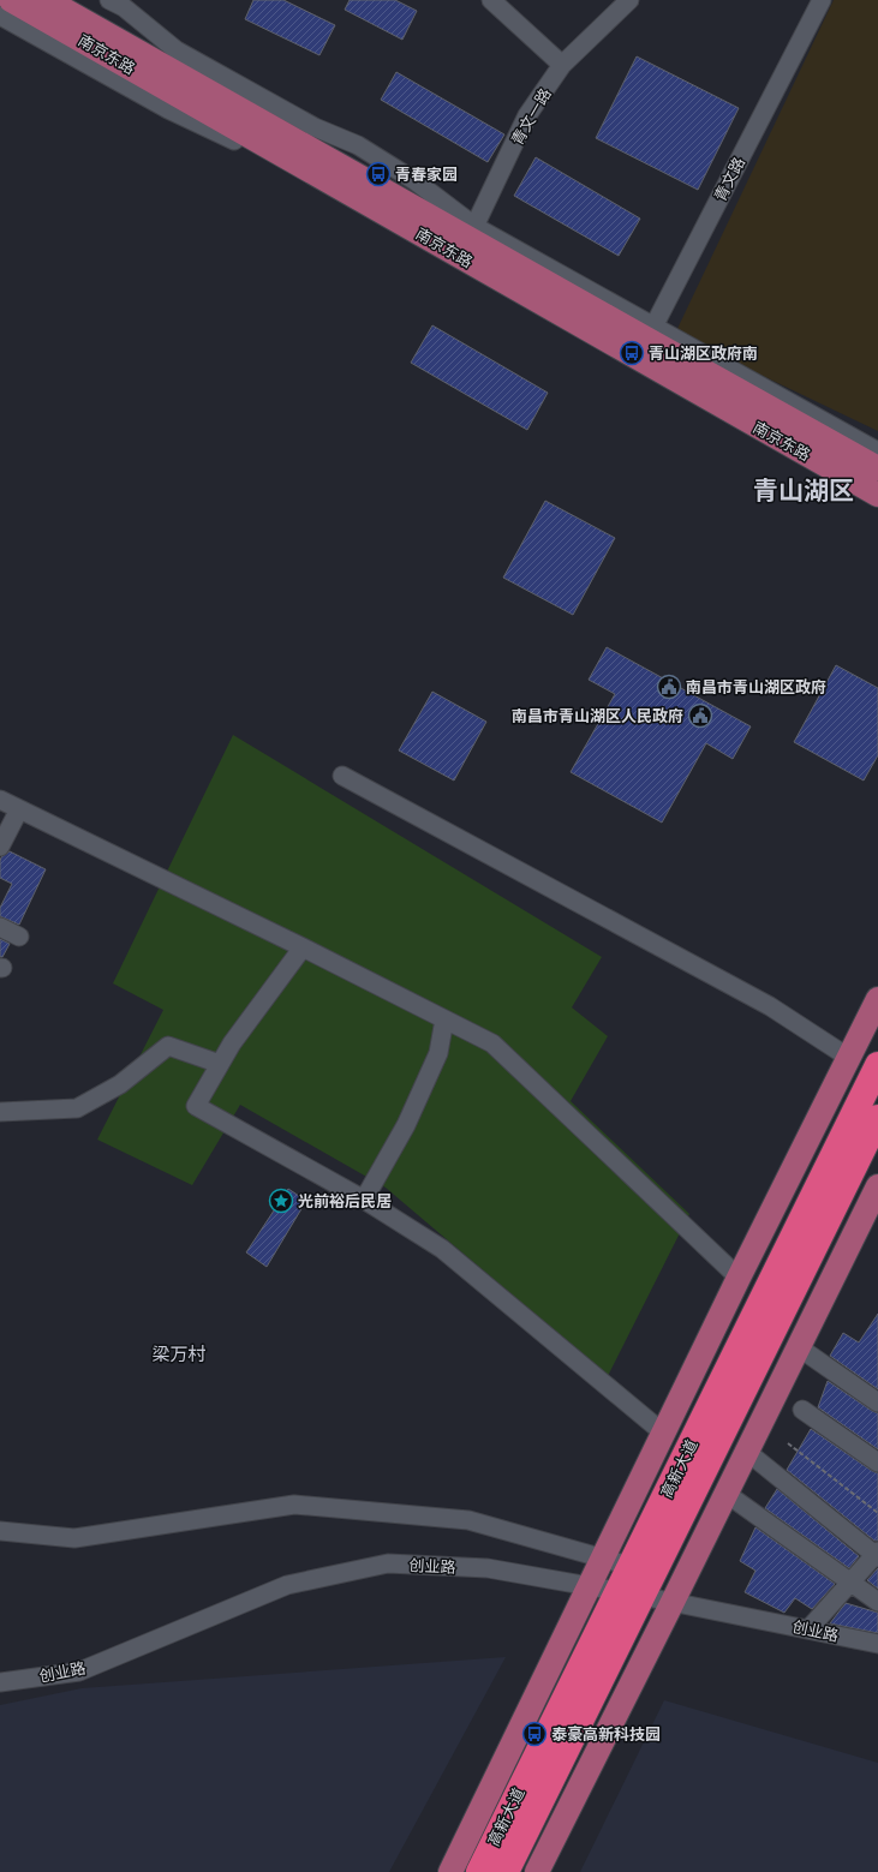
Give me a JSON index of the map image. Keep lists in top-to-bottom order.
{
  "streets": {
    "highway": ["高新大道"],
    "main road": ["南京东路"],
    "street": ["青文一路", "青文路", "创业路"]
  },
  "crossings": [
    ["南京东路", "青文一路"],
    ["南京东路", "青文路"],
    ["高新大道", "创业路"]
  ],
  "districts": ["青山湖区", "梁万村"],
  "places": {
    "bus stop": ["青春家园", "青山湖区政府南", "泰豪高新科技园"],
    "public building": ["南昌市青山湖区政府", "南昌市青山湖区人民政府"],
    "place": ["光前裕后民居"]
  }
}
